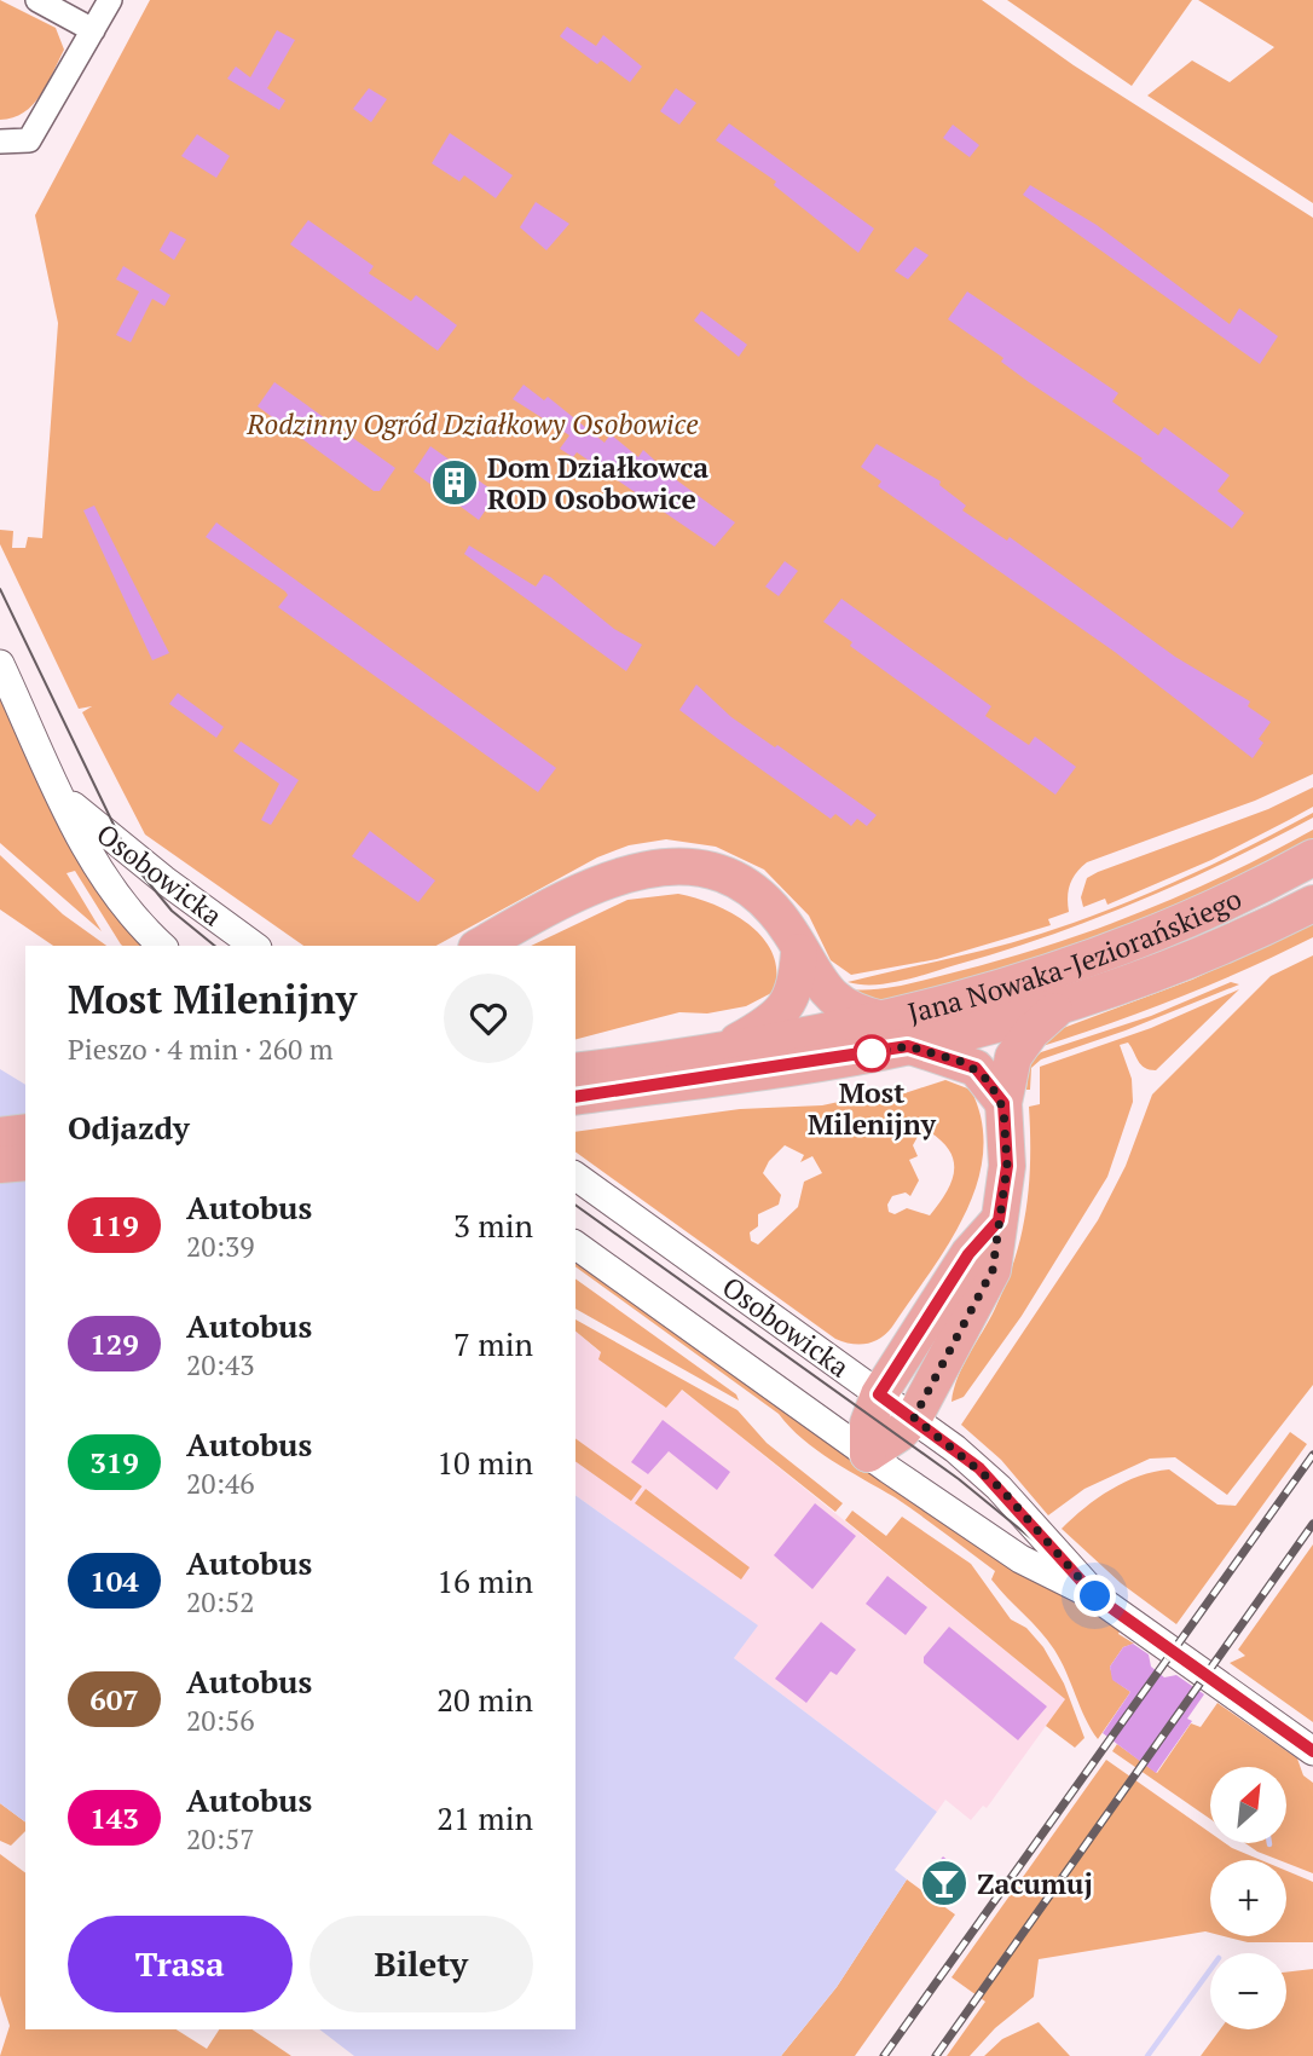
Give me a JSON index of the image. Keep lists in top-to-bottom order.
{
  "streets": {
    "main road": ["Jana Nowaka-Jeziorańskiego"],
    "street": ["Osobowicka"]
  },
  "parks": ["Rodzinny Ogród Działkowy Osobowice"],
  "places": {
    "building": ["Dom Działkowca ROD Osobowice"],
    "other": ["Most Milenijny"],
    "bar": ["Zacumuj"]
  },
  "lines": ["bus line 119"],
  "north": "top right",
  "page": {
    "heading": [
      ["Most Milenijny", "Pieszo · 4 min · 260 m"],
      "Odjazdy"
    ],
    "list": [
      {
        "mark": "119",
        "name": "Autobus",
        "note": "20:39",
        "value": "3 min"
      },
      {
        "mark": "129",
        "name": "Autobus",
        "note": "20:43",
        "value": "7 min"
      },
      {
        "mark": "319",
        "name": "Autobus",
        "note": "20:46",
        "value": "10 min"
      },
      {
        "mark": "104",
        "name": "Autobus",
        "note": "20:52",
        "value": "16 min"
      },
      {
        "mark": "607",
        "name": "Autobus",
        "note": "20:56",
        "value": "20 min"
      },
      {
        "mark": "143",
        "name": "Autobus",
        "note": "20:57",
        "value": "21 min"
      }
    ],
    "map_buttons": ["+", "−"],
    "buttons": ["Trasa", "Bilety"]
  }
}
